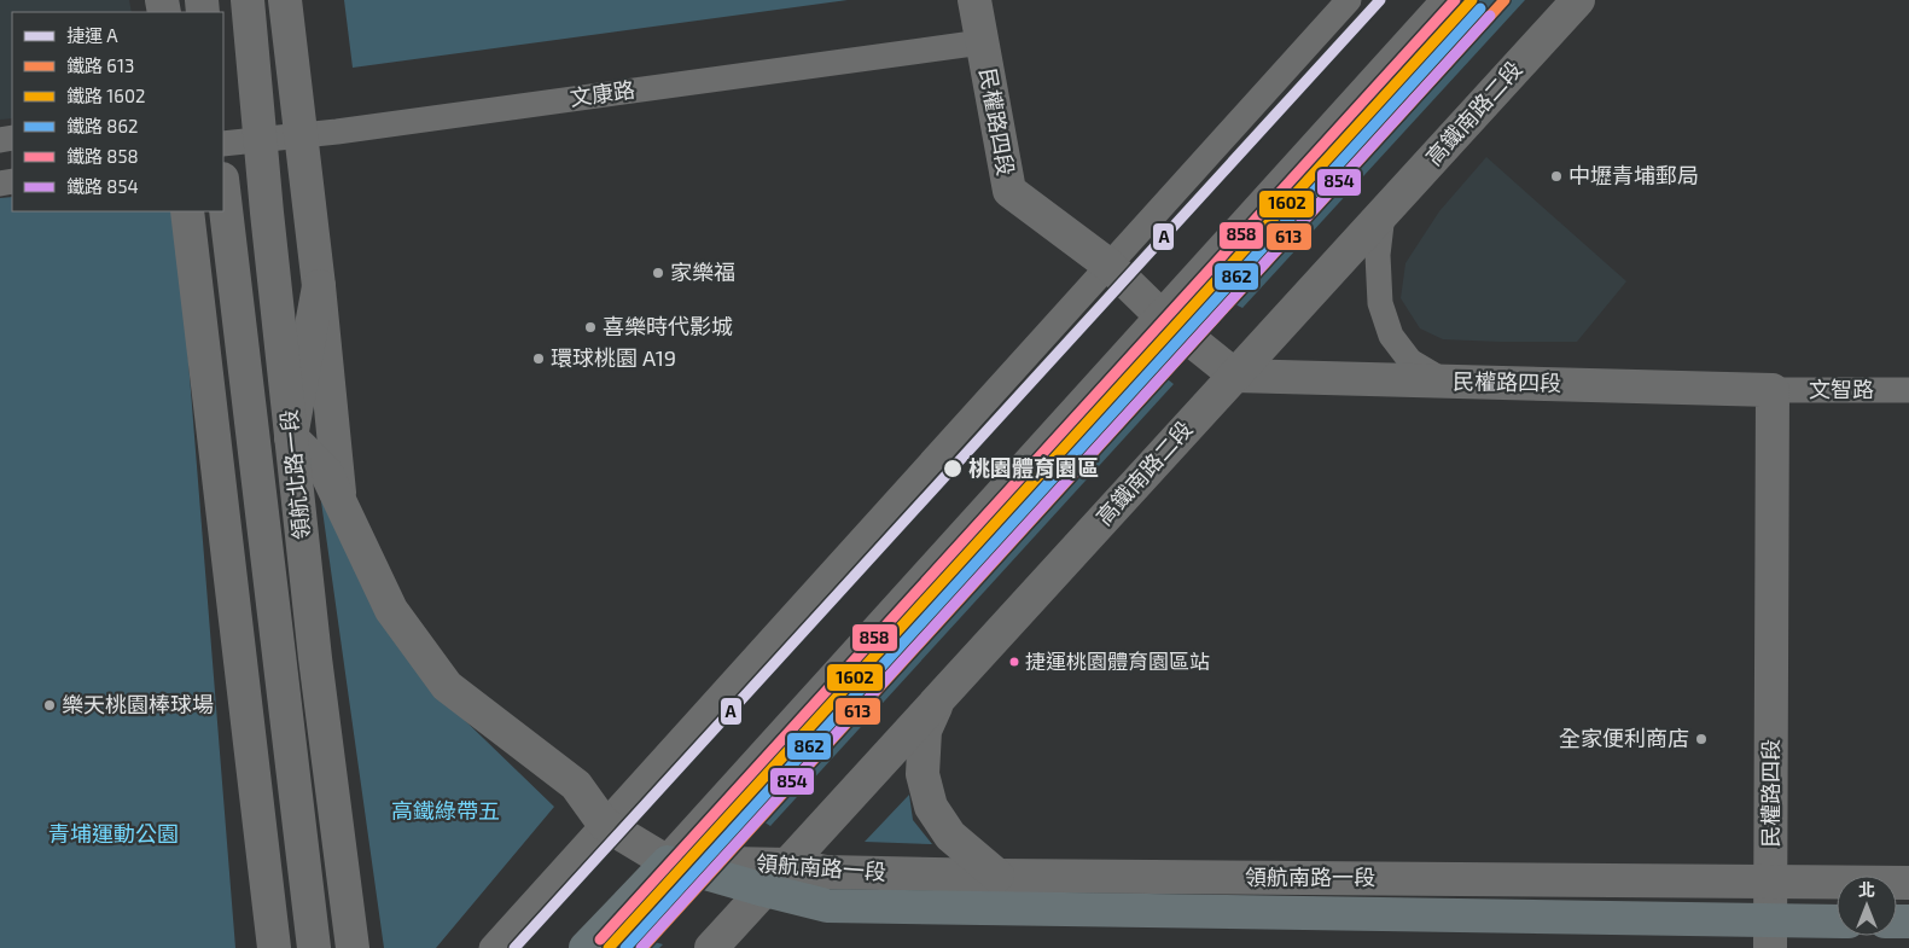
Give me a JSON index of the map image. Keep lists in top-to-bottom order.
{
  "streets": {
    "main road": ["領航南路一段"],
    "street": [
      "文康路",
      "高鐵南路二段",
      "民權路四段",
      "文智路",
      "領航北路一段"
    ]
  },
  "crossings": [
    ["文康路", "民權路四段"],
    ["文康路", "領航北路一段"],
    ["高鐵南路二段", "民權路四段"],
    ["高鐵南路二段", "領航南路一段"],
    ["民權路四段", "文智路"],
    ["民權路四段", "領航南路一段"]
  ],
  "parks": ["高鐵綠帶五", "青埔運動公園"],
  "places": [
    "中壢青埔郵局",
    "家樂福",
    "喜樂時代影城",
    "環球桃園 A19",
    "桃園體育園區",
    "捷運桃園體育園區站",
    "樂天桃園棒球場",
    "全家便利商店"
  ],
  "lines": [
    "metro line A",
    "rail line 613",
    "rail line 1602",
    "rail line 858",
    "rail line 862",
    "rail line 854"
  ],
  "legend": [
    "捷運 A",
    "鐵路 613",
    "鐵路 1602",
    "鐵路 862",
    "鐵路 858",
    "鐵路 854"
  ],
  "north": "top"
}
